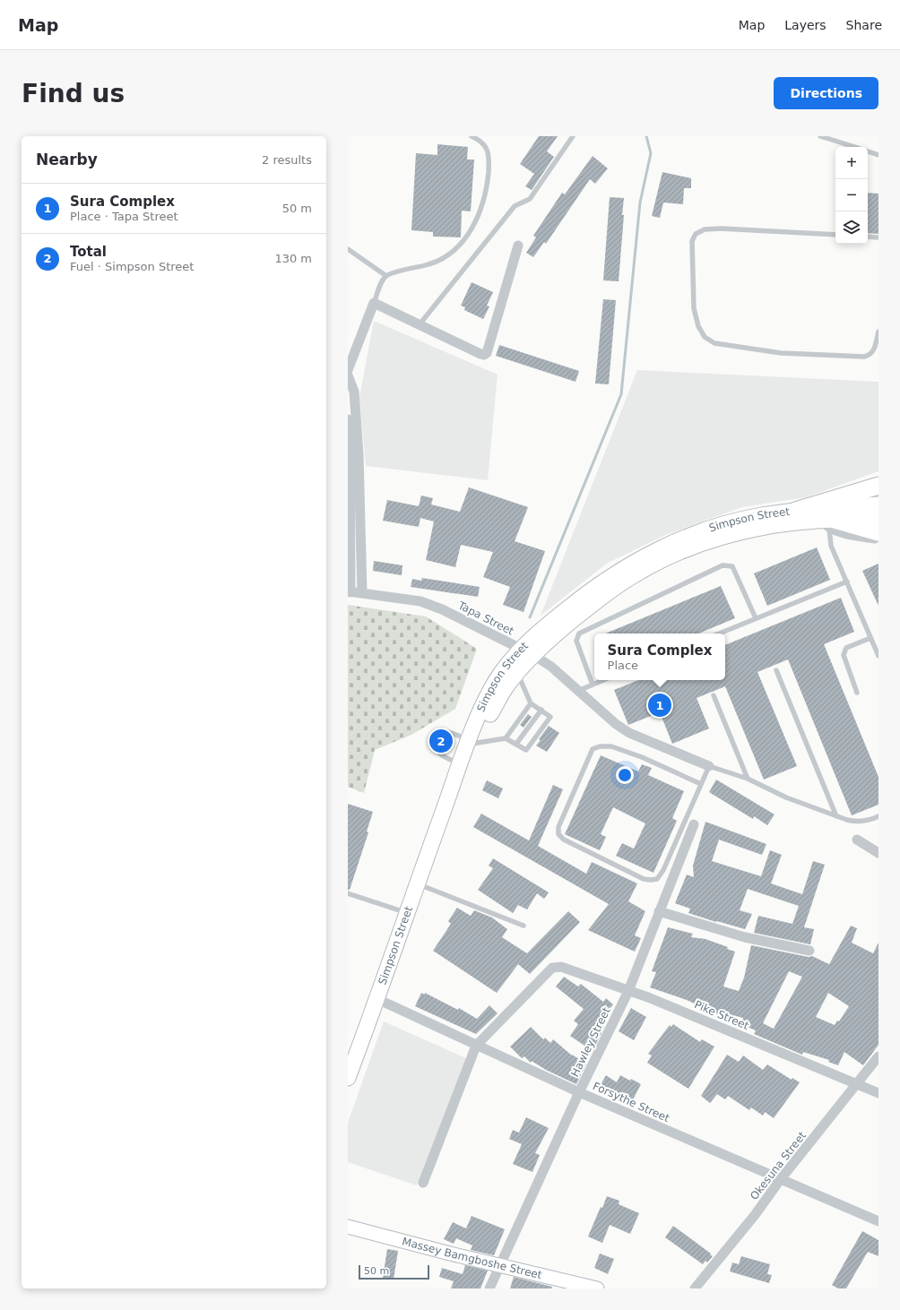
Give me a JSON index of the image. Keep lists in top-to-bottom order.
{
  "streets": {
    "main road": ["Simpson Street", "Massey Bamgboshe Street"],
    "street": [
      "Tapa Street",
      "Pike Street",
      "Hawley Street",
      "Forsythe Street",
      "Okesuna Street"
    ]
  },
  "crossings": [
    ["Simpson Street", "Tapa Street"],
    ["Simpson Street", "Forsythe Street"],
    ["Pike Street", "Hawley Street"],
    ["Pike Street", "Forsythe Street"],
    ["Pike Street", "Okesuna Street"],
    ["Hawley Street", "Forsythe Street"],
    ["Hawley Street", "Massey Bamgboshe Street"],
    ["Forsythe Street", "Okesuna Street"]
  ],
  "scale_bar": "50 m",
  "page": {
    "header": "Map",
    "nav": ["Map", "Layers", "Share"],
    "buttons": "Directions",
    "title": "Find us",
    "heading": ["Nearby", "2 results"],
    "map_buttons": ["+", "−"],
    "list": [
      {
        "mark": "1",
        "name": "Sura Complex",
        "note": "Place · Tapa Street",
        "value": "50 m"
      },
      {
        "mark": "2",
        "name": "Total",
        "note": "Fuel · Simpson Street",
        "value": "130 m"
      }
    ],
    "popup": ["Sura Complex", "Place"],
    "pins": ["1", "2"],
    "scale": "50 m"
  }
}
